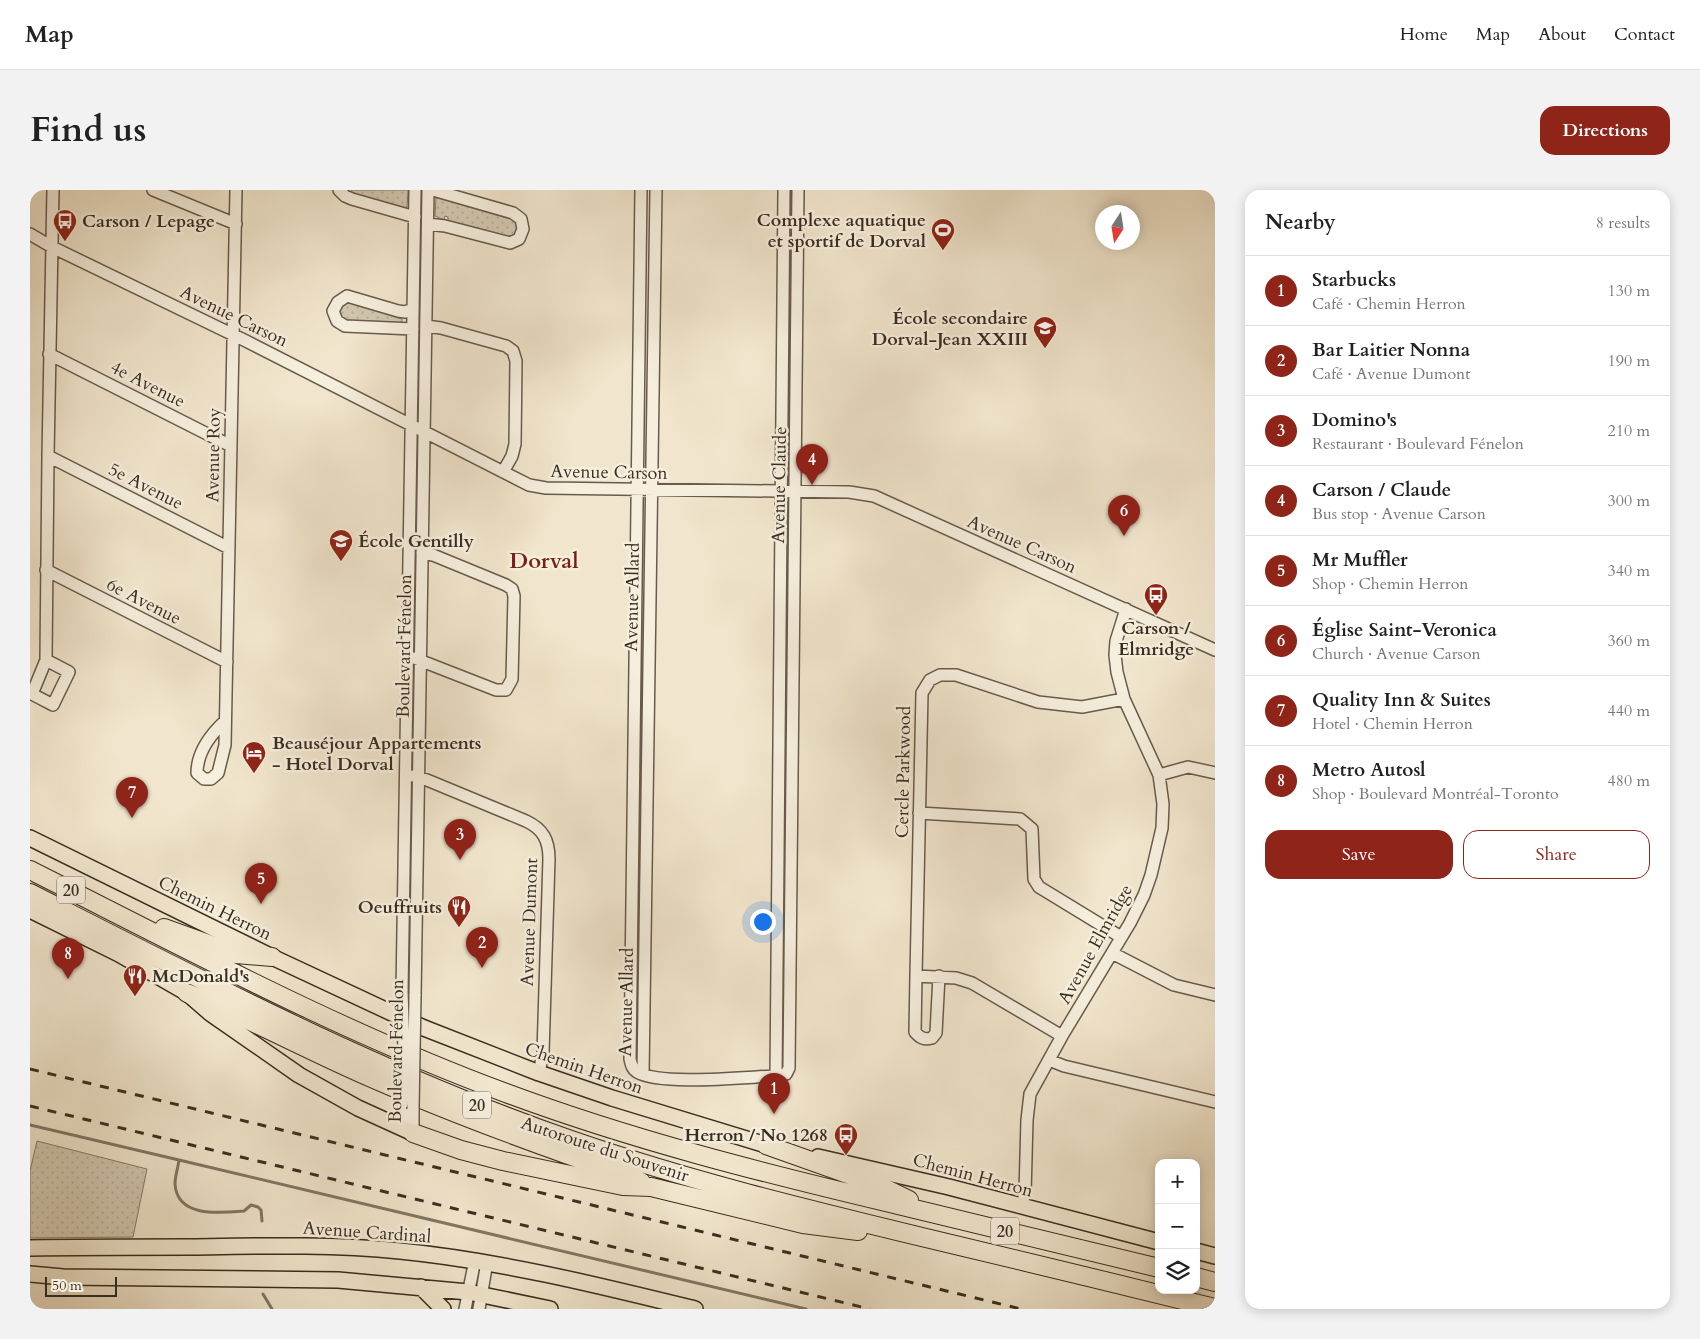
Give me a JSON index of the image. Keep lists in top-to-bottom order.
{
  "streets": {
    "highway": ["20", "Autoroute du Souvenir"],
    "main road": ["Chemin Herron", "Avenue Cardinal"],
    "street": [
      "Avenue Carson",
      "4e Avenue",
      "Avenue Roy",
      "Avenue Claude",
      "5e Avenue",
      "Avenue Allard",
      "6e Avenue",
      "Boulevard Fénelon",
      "Cercle Parkwood",
      "Avenue Dumont",
      "Avenue Elmridge"
    ]
  },
  "crossings": [
    ["Avenue Carson", "Avenue Roy"],
    ["Avenue Carson", "Avenue Claude"],
    ["Avenue Carson", "Avenue Allard"],
    ["Avenue Carson", "Boulevard Fénelon"],
    ["Avenue Carson", "Avenue Elmridge"],
    ["4e Avenue", "Avenue Roy"],
    ["Avenue Roy", "5e Avenue"],
    ["Avenue Roy", "6e Avenue"],
    ["Boulevard Fénelon", "Avenue Dumont"],
    ["Cercle Parkwood", "Avenue Elmridge"],
    ["Chemin Herron", "Avenue Dumont"],
    ["Chemin Herron", "Avenue Elmridge"]
  ],
  "districts": ["Dorval"],
  "places": {
    "bus stop": ["Carson / Lepage", "Carson / Elmridge", "Herron / No 1268"],
    "sports": ["Complexe aquatique et sportif de Dorval"],
    "school or university": ["École secondaire Dorval-Jean XXIII", "École Gentilly"],
    "hotel": ["Beauséjour Appartements - Hotel Dorval"],
    "restaurant": ["Oeuffruits", "McDonald's"]
  },
  "scale_bar": "50 m",
  "north": "bottom",
  "page": {
    "header": "Map",
    "nav": [
      "Home",
      "Map",
      "About",
      "Contact"
    ],
    "title": "Find us",
    "buttons": [
      "Directions",
      ["Save", "Share"]
    ],
    "heading": ["Nearby", "8 results"],
    "list": [
      {
        "mark": "1",
        "name": "Starbucks",
        "note": "Café · Chemin Herron",
        "value": "130 m"
      },
      {
        "mark": "2",
        "name": "Bar Laitier Nonna",
        "note": "Café · Avenue Dumont",
        "value": "190 m"
      },
      {
        "mark": "3",
        "name": "Domino's",
        "note": "Restaurant · Boulevard Fénelon",
        "value": "210 m"
      },
      {
        "mark": "4",
        "name": "Carson / Claude",
        "note": "Bus stop · Avenue Carson",
        "value": "300 m"
      },
      {
        "mark": "5",
        "name": "Mr Muffler",
        "note": "Shop · Chemin Herron",
        "value": "340 m"
      },
      {
        "mark": "6",
        "name": "Église Saint-Veronica",
        "note": "Church · Avenue Carson",
        "value": "360 m"
      },
      {
        "mark": "7",
        "name": "Quality Inn & Suites",
        "note": "Hotel · Chemin Herron",
        "value": "440 m"
      },
      {
        "mark": "8",
        "name": "Metro Autosl",
        "note": "Shop · Boulevard Montréal-Toronto",
        "value": "480 m"
      }
    ],
    "pins": [
      "4",
      "6",
      "7",
      "3",
      "5",
      "2",
      "8",
      "1"
    ],
    "map_buttons": ["+", "−"],
    "scale": "50 m"
  }
}
